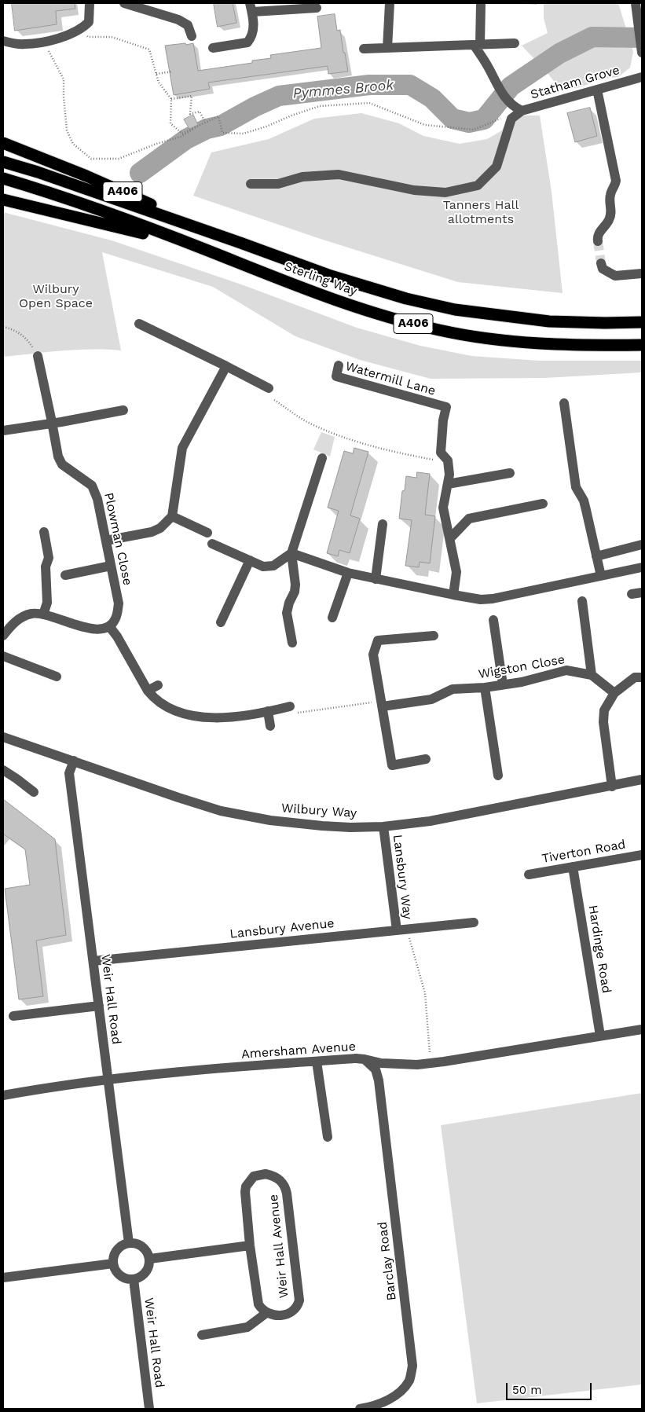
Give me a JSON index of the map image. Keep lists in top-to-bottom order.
{
  "streets": {
    "highway": ["A406", "Sterling Way"],
    "street": [
      "Statham Grove",
      "Watermill Lane",
      "Plowman Close",
      "Wigston Close",
      "Wilbury Way",
      "Tiverton Road",
      "Lansbury Way",
      "Lansbury Avenue",
      "Hardinge Road",
      "Weir Hall Road",
      "Amersham Avenue",
      "Weir Hall Avenue",
      "Barclay Road"
    ]
  },
  "crossings": [
    ["A406", "Sterling Way"],
    ["Wilbury Way", "Lansbury Way"],
    ["Wilbury Way", "Weir Hall Road"],
    ["Tiverton Road", "Hardinge Road"],
    ["Lansbury Way", "Lansbury Avenue"],
    ["Lansbury Avenue", "Weir Hall Road"],
    ["Hardinge Road", "Amersham Avenue"],
    ["Weir Hall Road", "Amersham Avenue"],
    ["Amersham Avenue", "Barclay Road"]
  ],
  "water": ["Pymmes Brook"],
  "parks": ["Tanners Hall allotments", "Wilbury Open Space"],
  "scale_bar": "50 m"
}
